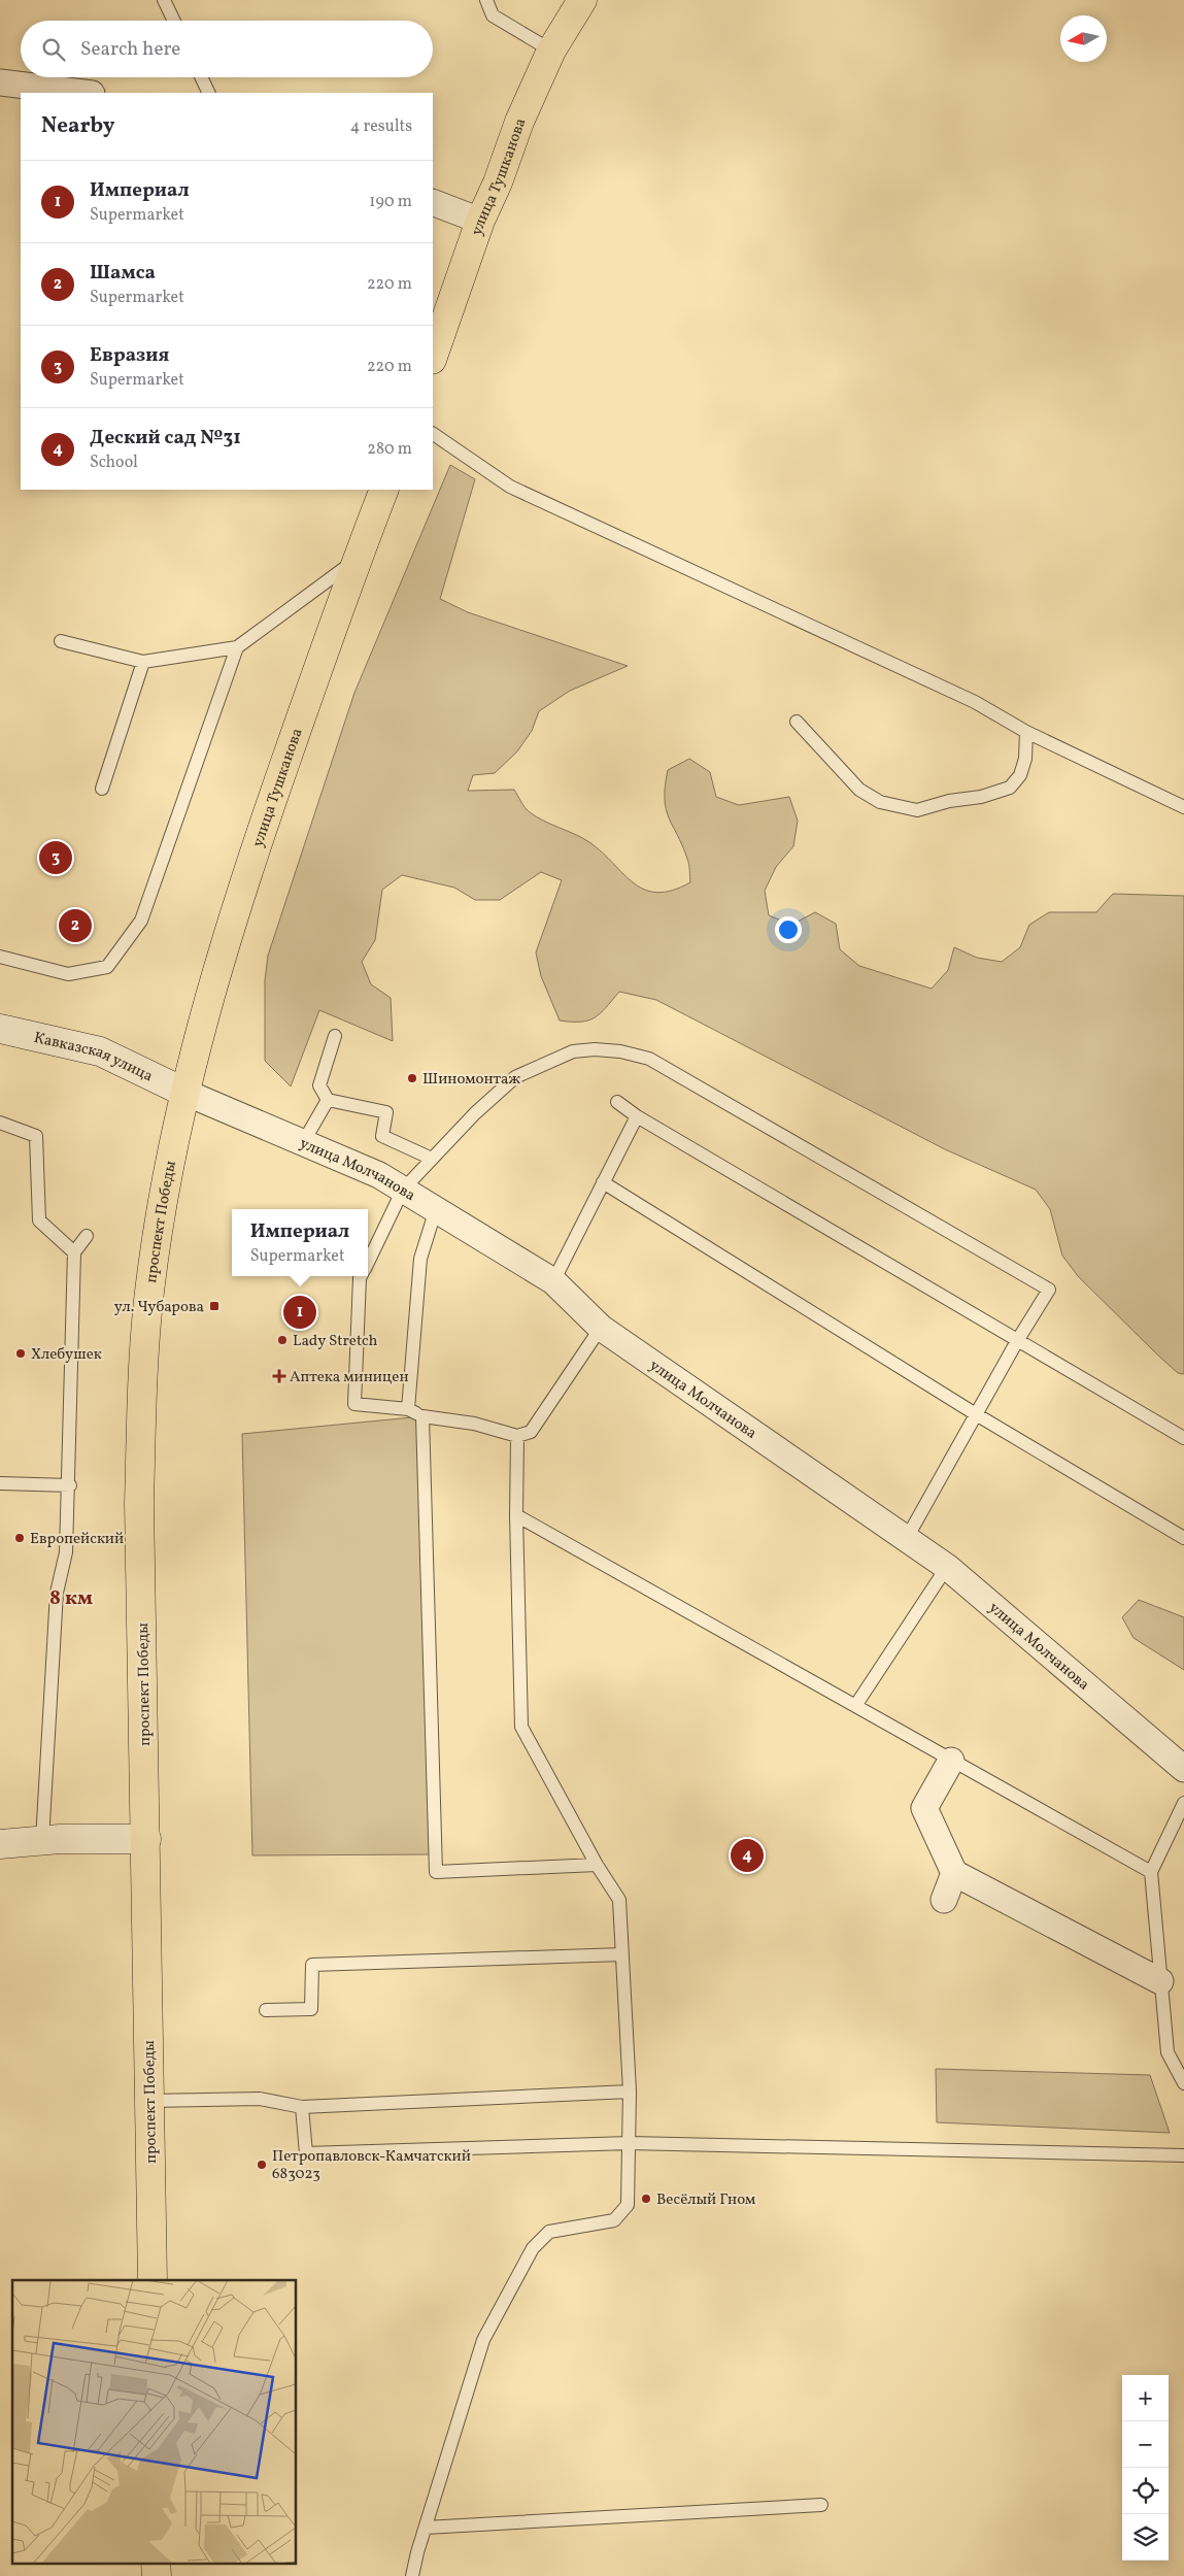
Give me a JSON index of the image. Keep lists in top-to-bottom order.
{
  "streets": {
    "main road": ["улица Тушканова", "проспект Победы"],
    "street": ["Кавказская улица", "улица Молчанова"]
  },
  "crossings": [
    ["улица Тушканова", "Кавказская улица"],
    ["улица Тушканова", "улица Молчанова"],
    ["улица Тушканова", "проспект Победы"],
    ["Кавказская улица", "улица Молчанова"],
    ["Кавказская улица", "проспект Победы"],
    ["улица Молчанова", "проспект Победы"]
  ],
  "districts": ["8 км"],
  "places": {
    "other": [
      "Шиномонтаж",
      "Lady Stretch",
      "Хлебушек",
      "Европейский",
      "Петропавловск-Камчатский 683023",
      "Весёлый Гном"
    ],
    "transit": ["ул. Чубарова"],
    "health": ["Аптека миницен"]
  },
  "north": "left",
  "page": {
    "search": "Search here",
    "heading": ["Nearby", "4 results"],
    "list": [
      {
        "mark": "1",
        "name": "Империал",
        "note": "Supermarket",
        "value": "190 m"
      },
      {
        "mark": "2",
        "name": "Шамса",
        "note": "Supermarket",
        "value": "220 m"
      },
      {
        "mark": "3",
        "name": "Евразия",
        "note": "Supermarket",
        "value": "220 m"
      },
      {
        "mark": "4",
        "name": "Деский сад №31",
        "note": "School",
        "value": "280 m"
      }
    ],
    "pins": [
      "3",
      "2",
      "1",
      "4"
    ],
    "popup": ["Империал", "Supermarket"],
    "map_buttons": ["+", "−"]
  }
}
